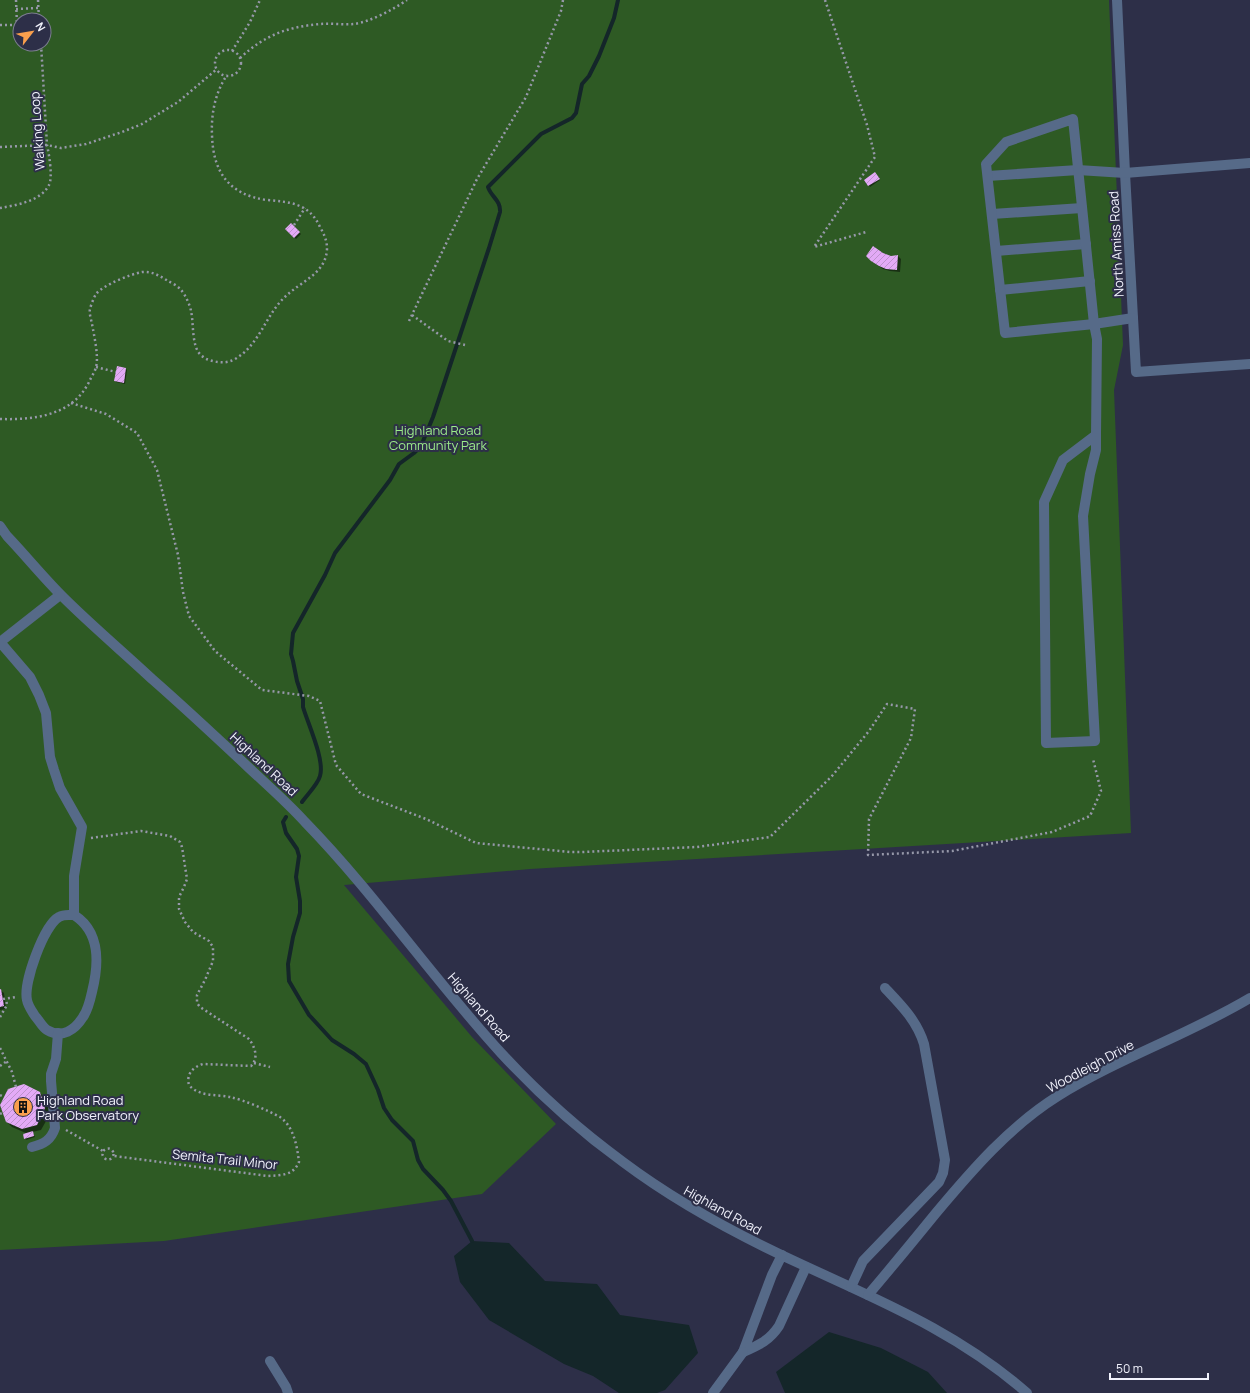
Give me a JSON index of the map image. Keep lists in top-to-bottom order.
{
  "streets": {
    "street": ["North Amiss Road", "Highland Road", "Woodleigh Drive"],
    "path": ["Walking Loop", "Semita Trail Minor"]
  },
  "crossings": [
    ["Highland Road", "Woodleigh Drive"]
  ],
  "parks": ["Highland Road Community Park"],
  "places": {
    "building": ["Highland Road Park Observatory"]
  },
  "scale_bar": "50 m",
  "north": "top right"
}
